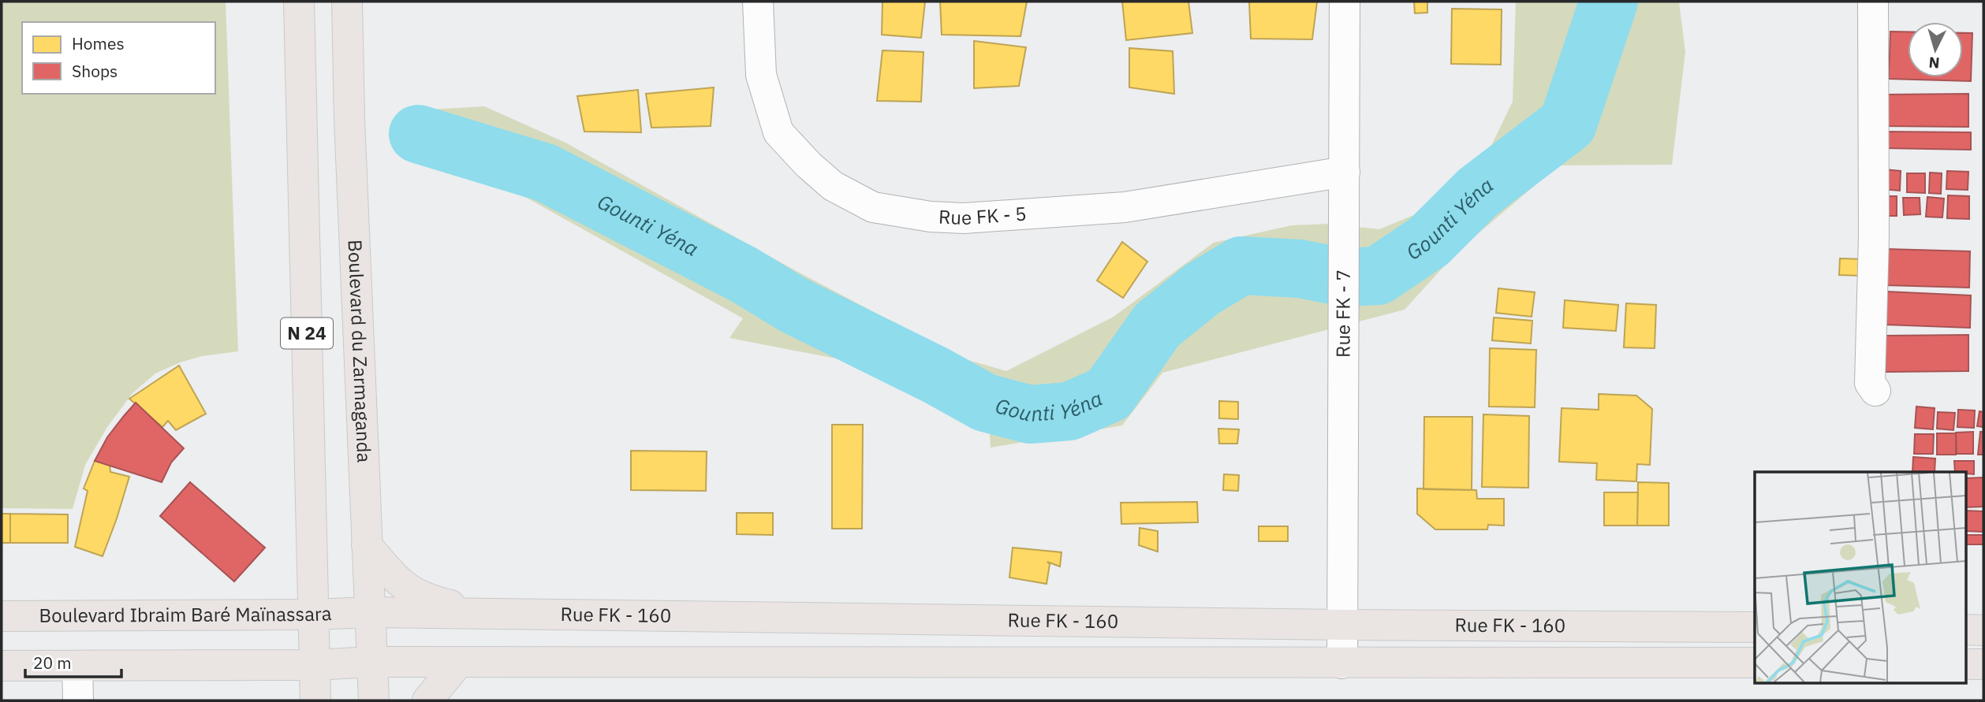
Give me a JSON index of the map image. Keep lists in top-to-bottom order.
{
  "streets": {
    "main road": [
      "N 24",
      "Boulevard du Zarmaganda",
      "Boulevard Ibraim Baré Maïnassara",
      "Rue FK - 160"
    ],
    "street": ["Rue FK - 5", "Rue FK - 7"]
  },
  "crossings": [
    ["Rue FK - 5", "Rue FK - 7"],
    ["Rue FK - 7", "Rue FK - 160"],
    ["N 24", "Boulevard Ibraim Baré Maïnassara"],
    ["Boulevard du Zarmaganda", "Boulevard Ibraim Baré Maïnassara"],
    ["Boulevard du Zarmaganda", "Rue FK - 160"],
    ["Boulevard Ibraim Baré Maïnassara", "Rue FK - 160"]
  ],
  "water": ["Gounti Yéna"],
  "legend": ["Homes", "Shops"],
  "scale_bar": "20 m",
  "north": "bottom"
}
